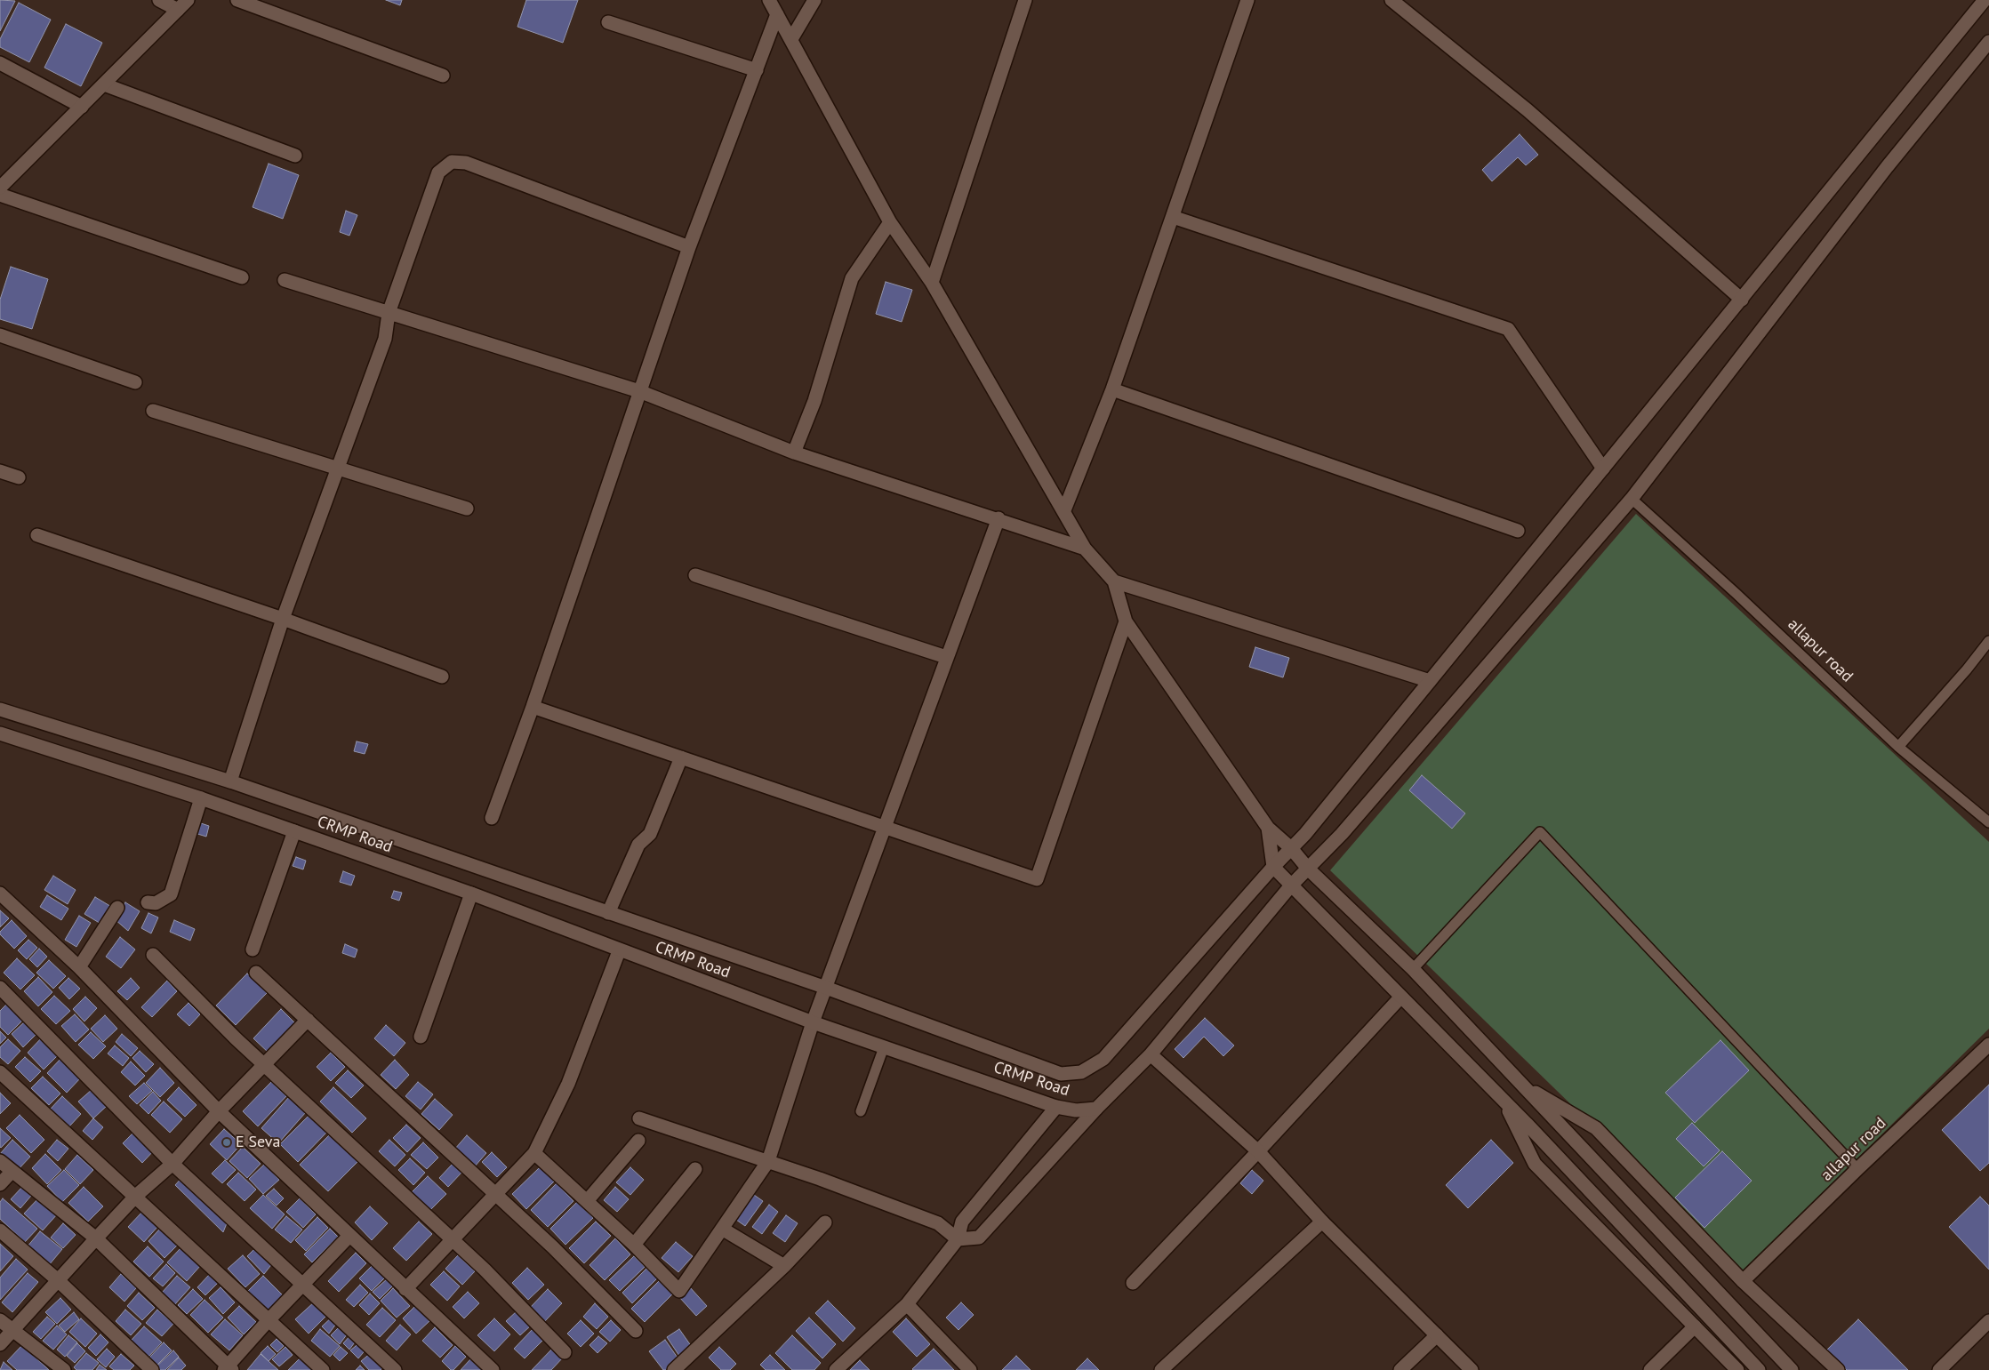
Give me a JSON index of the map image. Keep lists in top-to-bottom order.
{
  "streets": {
    "street": ["allapur road", "CRMP Road"]
  },
  "places": ["E Seva"]
}
